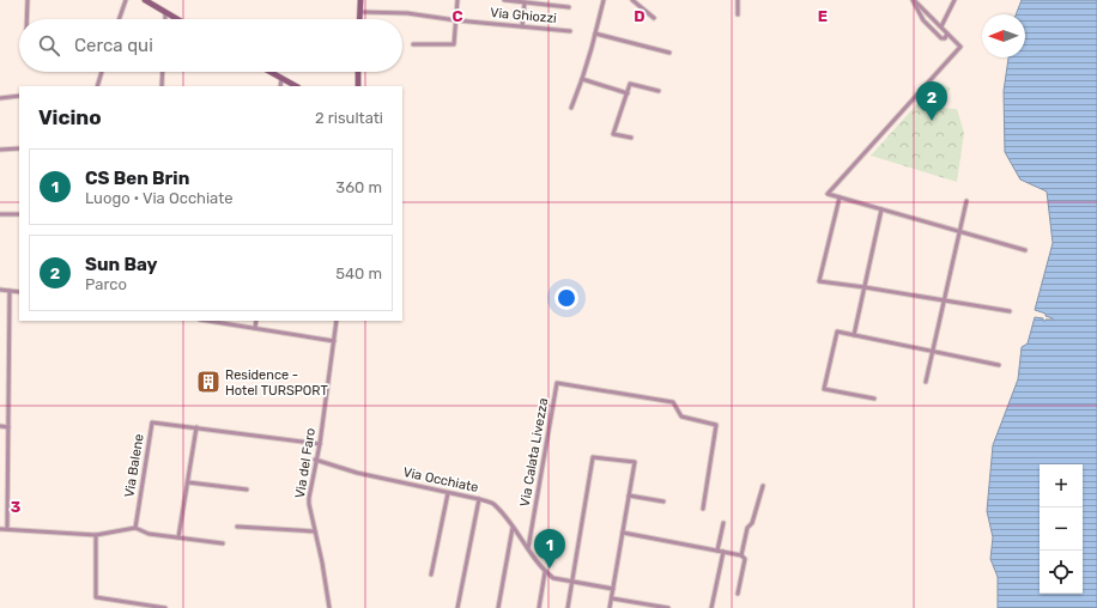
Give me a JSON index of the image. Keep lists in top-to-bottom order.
{
  "streets": {
    "street": [
      "Via Ghiozzi",
      "Via Calata Livezza",
      "Via del Faro",
      "Via Balene",
      "Via Occhiate"
    ]
  },
  "crossings": [
    ["Via Calata Livezza", "Via Occhiate"],
    ["Via del Faro", "Via Balene"],
    ["Via del Faro", "Via Occhiate"]
  ],
  "places": {
    "building": ["Residence - Hotel TURSPORT"]
  },
  "north": "left",
  "page": {
    "search": "Cerca qui",
    "pins": ["2", "1"],
    "heading": ["Vicino", "2 risultati"],
    "list": [
      {
        "mark": "1",
        "name": "CS Ben Brin",
        "note": "Luogo · Via Occhiate",
        "value": "360 m"
      },
      {
        "mark": "2",
        "name": "Sun Bay",
        "note": "Parco",
        "value": "540 m"
      }
    ],
    "map_buttons": ["+", "−"]
  },
  "grid": {
    "columns": ["C", "D", "E"],
    "rows": ["3"]
  }
}
